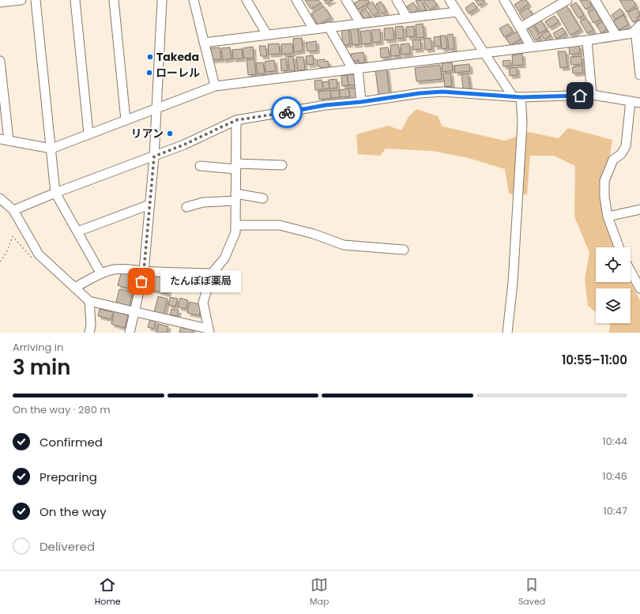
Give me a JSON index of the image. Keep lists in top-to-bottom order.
{
  "places": [
    "Takeda",
    "ローレル",
    "リアン",
    "たんぽぽ薬局"
  ],
  "page": {
    "bubble": "たんぽぽ薬局",
    "heading": ["3 min", "Arriving in", "10:55–11:00"],
    "bar": "On the way · 280 m",
    "list": [
      ["Confirmed", "10:44"],
      ["Preparing", "10:46"],
      ["On the way", "10:47"],
      "Delivered"
    ],
    "tabs": ["Home", "Map", "Saved"]
  }
}
